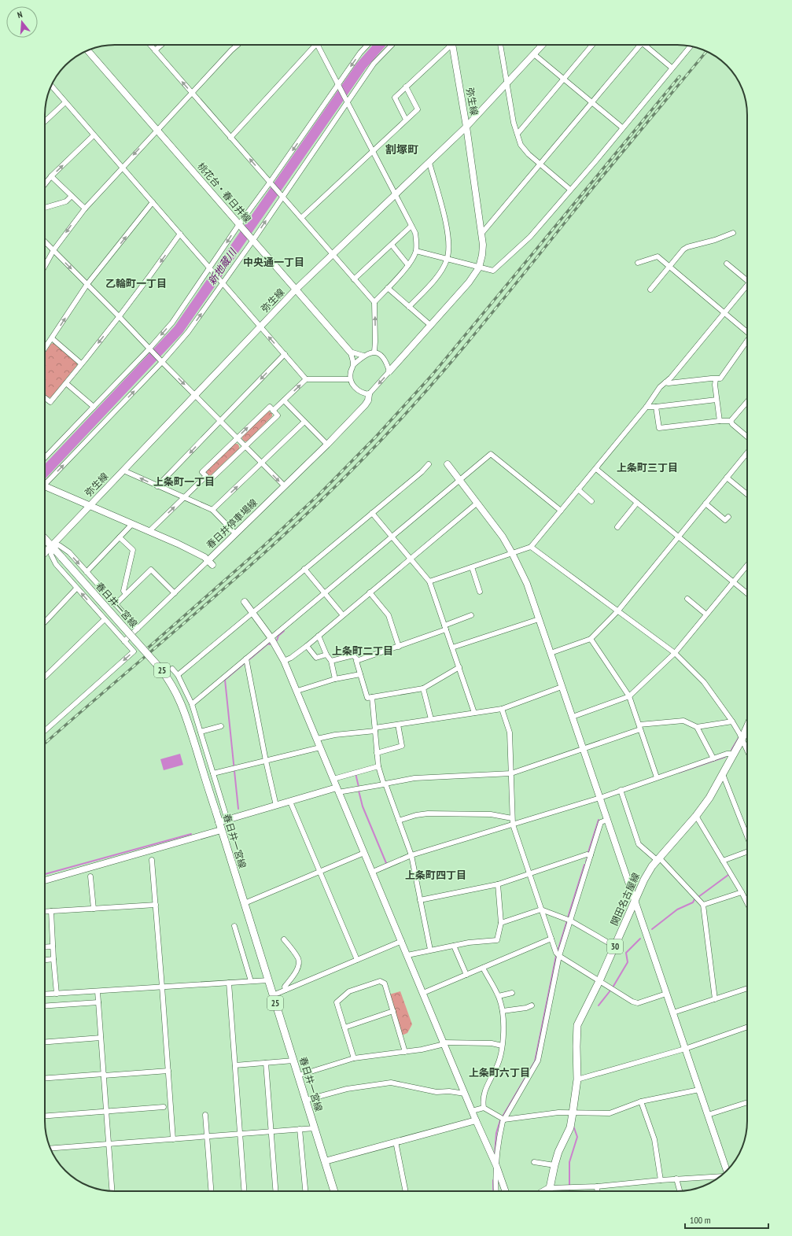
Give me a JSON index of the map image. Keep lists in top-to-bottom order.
{
  "streets": {
    "main road": [
      "春日井一宮線",
      "25",
      "関田名古屋線",
      "30"
    ],
    "street": ["弥生線", "桃花台・春日井線", "春日井停車場線"]
  },
  "crossings": [
    ["弥生線", "桃花台・春日井線"],
    ["弥生線", "春日井停車場線"],
    ["弥生線", "春日井一宮線"]
  ],
  "districts": [
    "割塚町",
    "中央通一丁目",
    "乙輪町一丁目",
    "上条町三丁目",
    "上条町一丁目",
    "上条町二丁目",
    "上条町四丁目",
    "上条町六丁目"
  ],
  "water": ["新地蔵川"],
  "scale_bar": "100 m",
  "north": "top"
}
